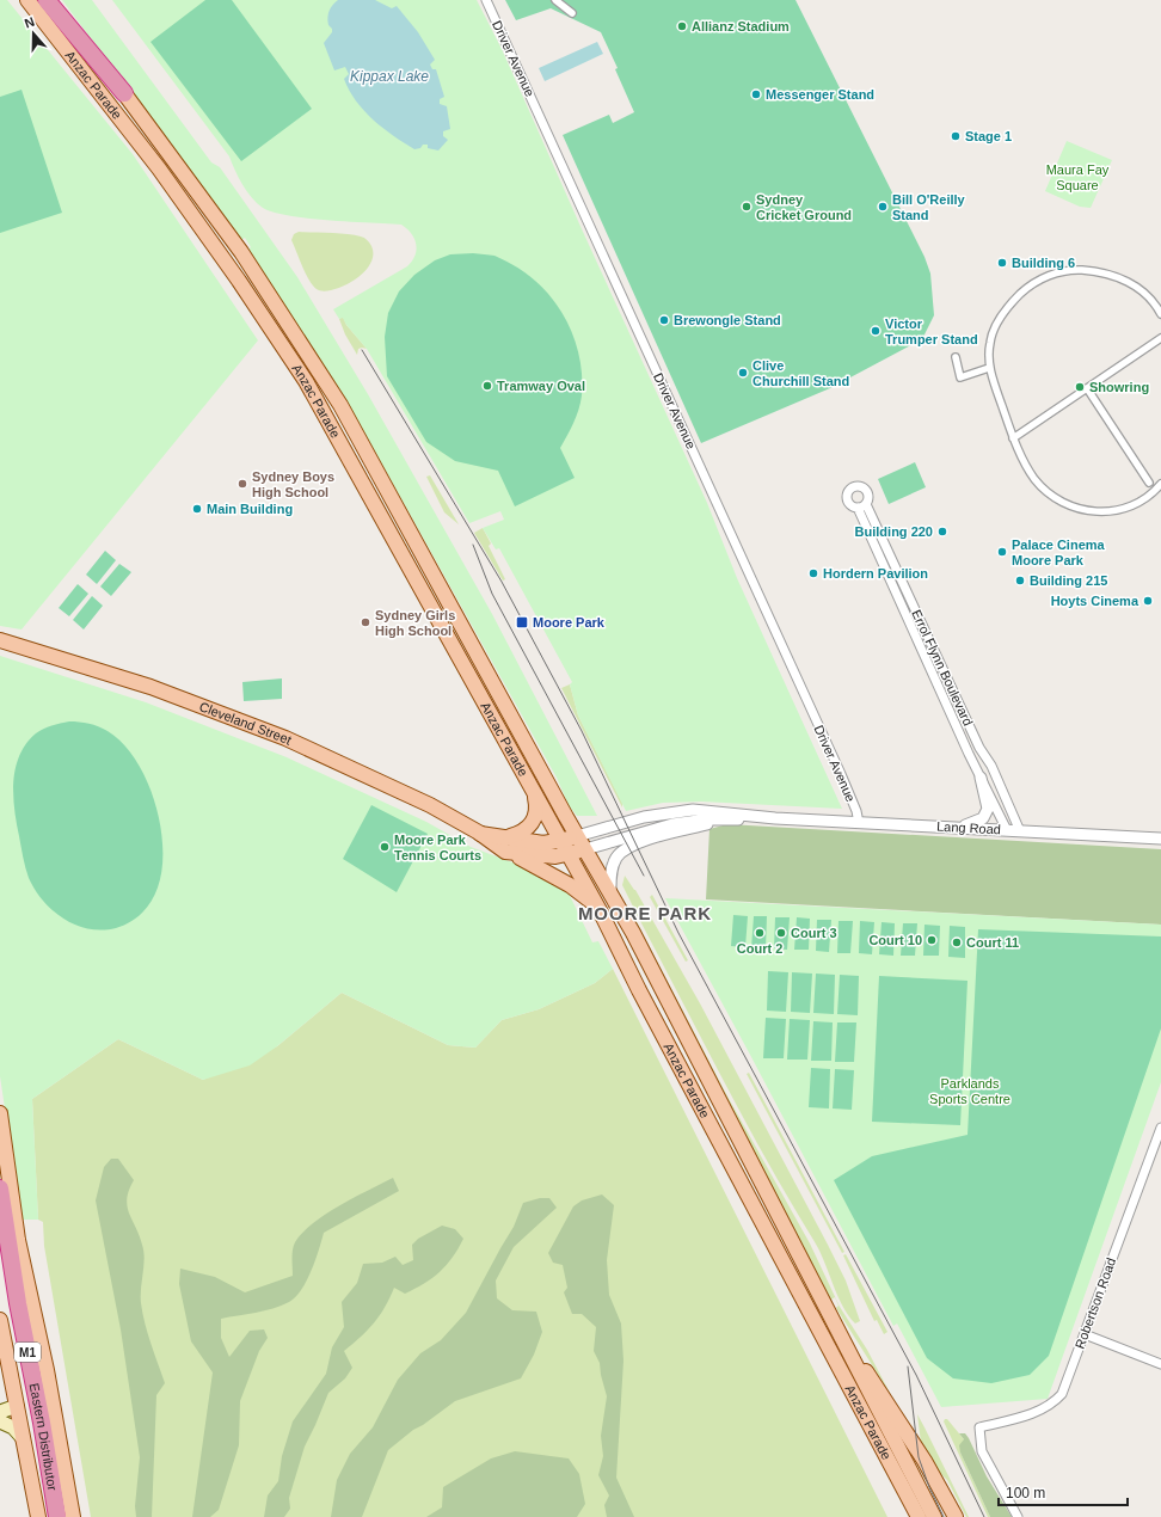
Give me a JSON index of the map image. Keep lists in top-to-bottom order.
{
  "streets": {
    "highway": ["M1", "Eastern Distributor"],
    "main road": ["Anzac Parade", "Cleveland Street"],
    "street": [
      "Driver Avenue",
      "Errol Flynn Boulevard",
      "Lang Road",
      "Robertson Road"
    ]
  },
  "crossings": [
    ["Driver Avenue", "Lang Road"],
    ["Anzac Parade", "Cleveland Street"],
    ["Anzac Parade", "Lang Road"],
    ["Errol Flynn Boulevard", "Lang Road"],
    ["Cleveland Street", "Lang Road"]
  ],
  "districts": ["MOORE PARK"],
  "water": ["Kippax Lake"],
  "parks": ["Maura Fay Square", "Parklands Sports Centre"],
  "places": {
    "other": [
      "Allianz Stadium",
      "Messenger Stand",
      "Stage 1",
      "Sydney Cricket Ground",
      "Bill O'Reilly Stand",
      "Building 6",
      "Brewongle Stand",
      "Victor Trumper Stand",
      "Clive Churchill Stand",
      "Tramway Oval",
      "Showring",
      "Sydney Boys High School",
      "Main Building",
      "Building 220",
      "Palace Cinema Moore Park",
      "Hordern Pavilion",
      "Building 215",
      "Hoyts Cinema",
      "Sydney Girls High School",
      "Moore Park Tennis Courts",
      "Court 2",
      "Court 3",
      "Court 10",
      "Court 11"
    ],
    "transit": ["Moore Park"]
  },
  "scale_bar": "100 m",
  "north": "top"
}
